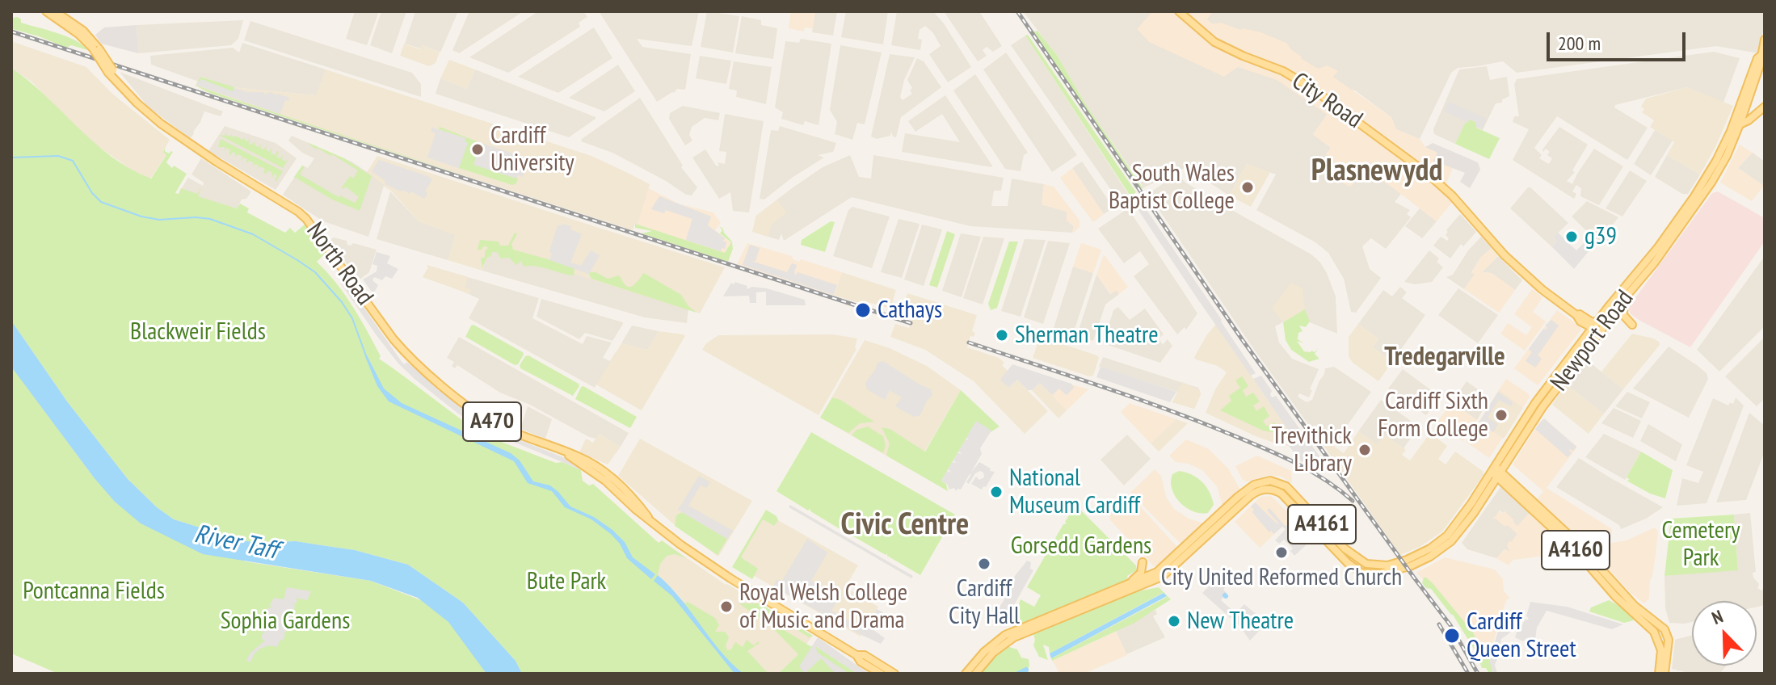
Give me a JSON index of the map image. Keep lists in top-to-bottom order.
{
  "streets": {
    "main road": [
      "City Road",
      "North Road",
      "Newport Road",
      "A470",
      "A4161",
      "A4160"
    ]
  },
  "crossings": [
    ["City Road", "Newport Road"],
    ["Newport Road", "A4161"],
    ["Newport Road", "A4160"]
  ],
  "districts": ["Plasnewydd", "Tredegarville", "Civic Centre"],
  "water": ["River Taff"],
  "parks": [
    "Blackweir Fields",
    "Cemetery Park",
    "Gorsedd Gardens",
    "Bute Park",
    "Pontcanna Fields",
    "Sophia Gardens"
  ],
  "places": [
    "Cardiff University",
    "South Wales Baptist College",
    "g39",
    "Cathays",
    "Sherman Theatre",
    "Cardiff Sixth Form College",
    "Trevithick Library",
    "National Museum Cardiff",
    "City United Reformed Church",
    "Cardiff City Hall",
    "Royal Welsh College of Music and Drama",
    "New Theatre",
    "Cardiff Queen Street"
  ],
  "scale_bar": "200 m",
  "north": "top left"
}
